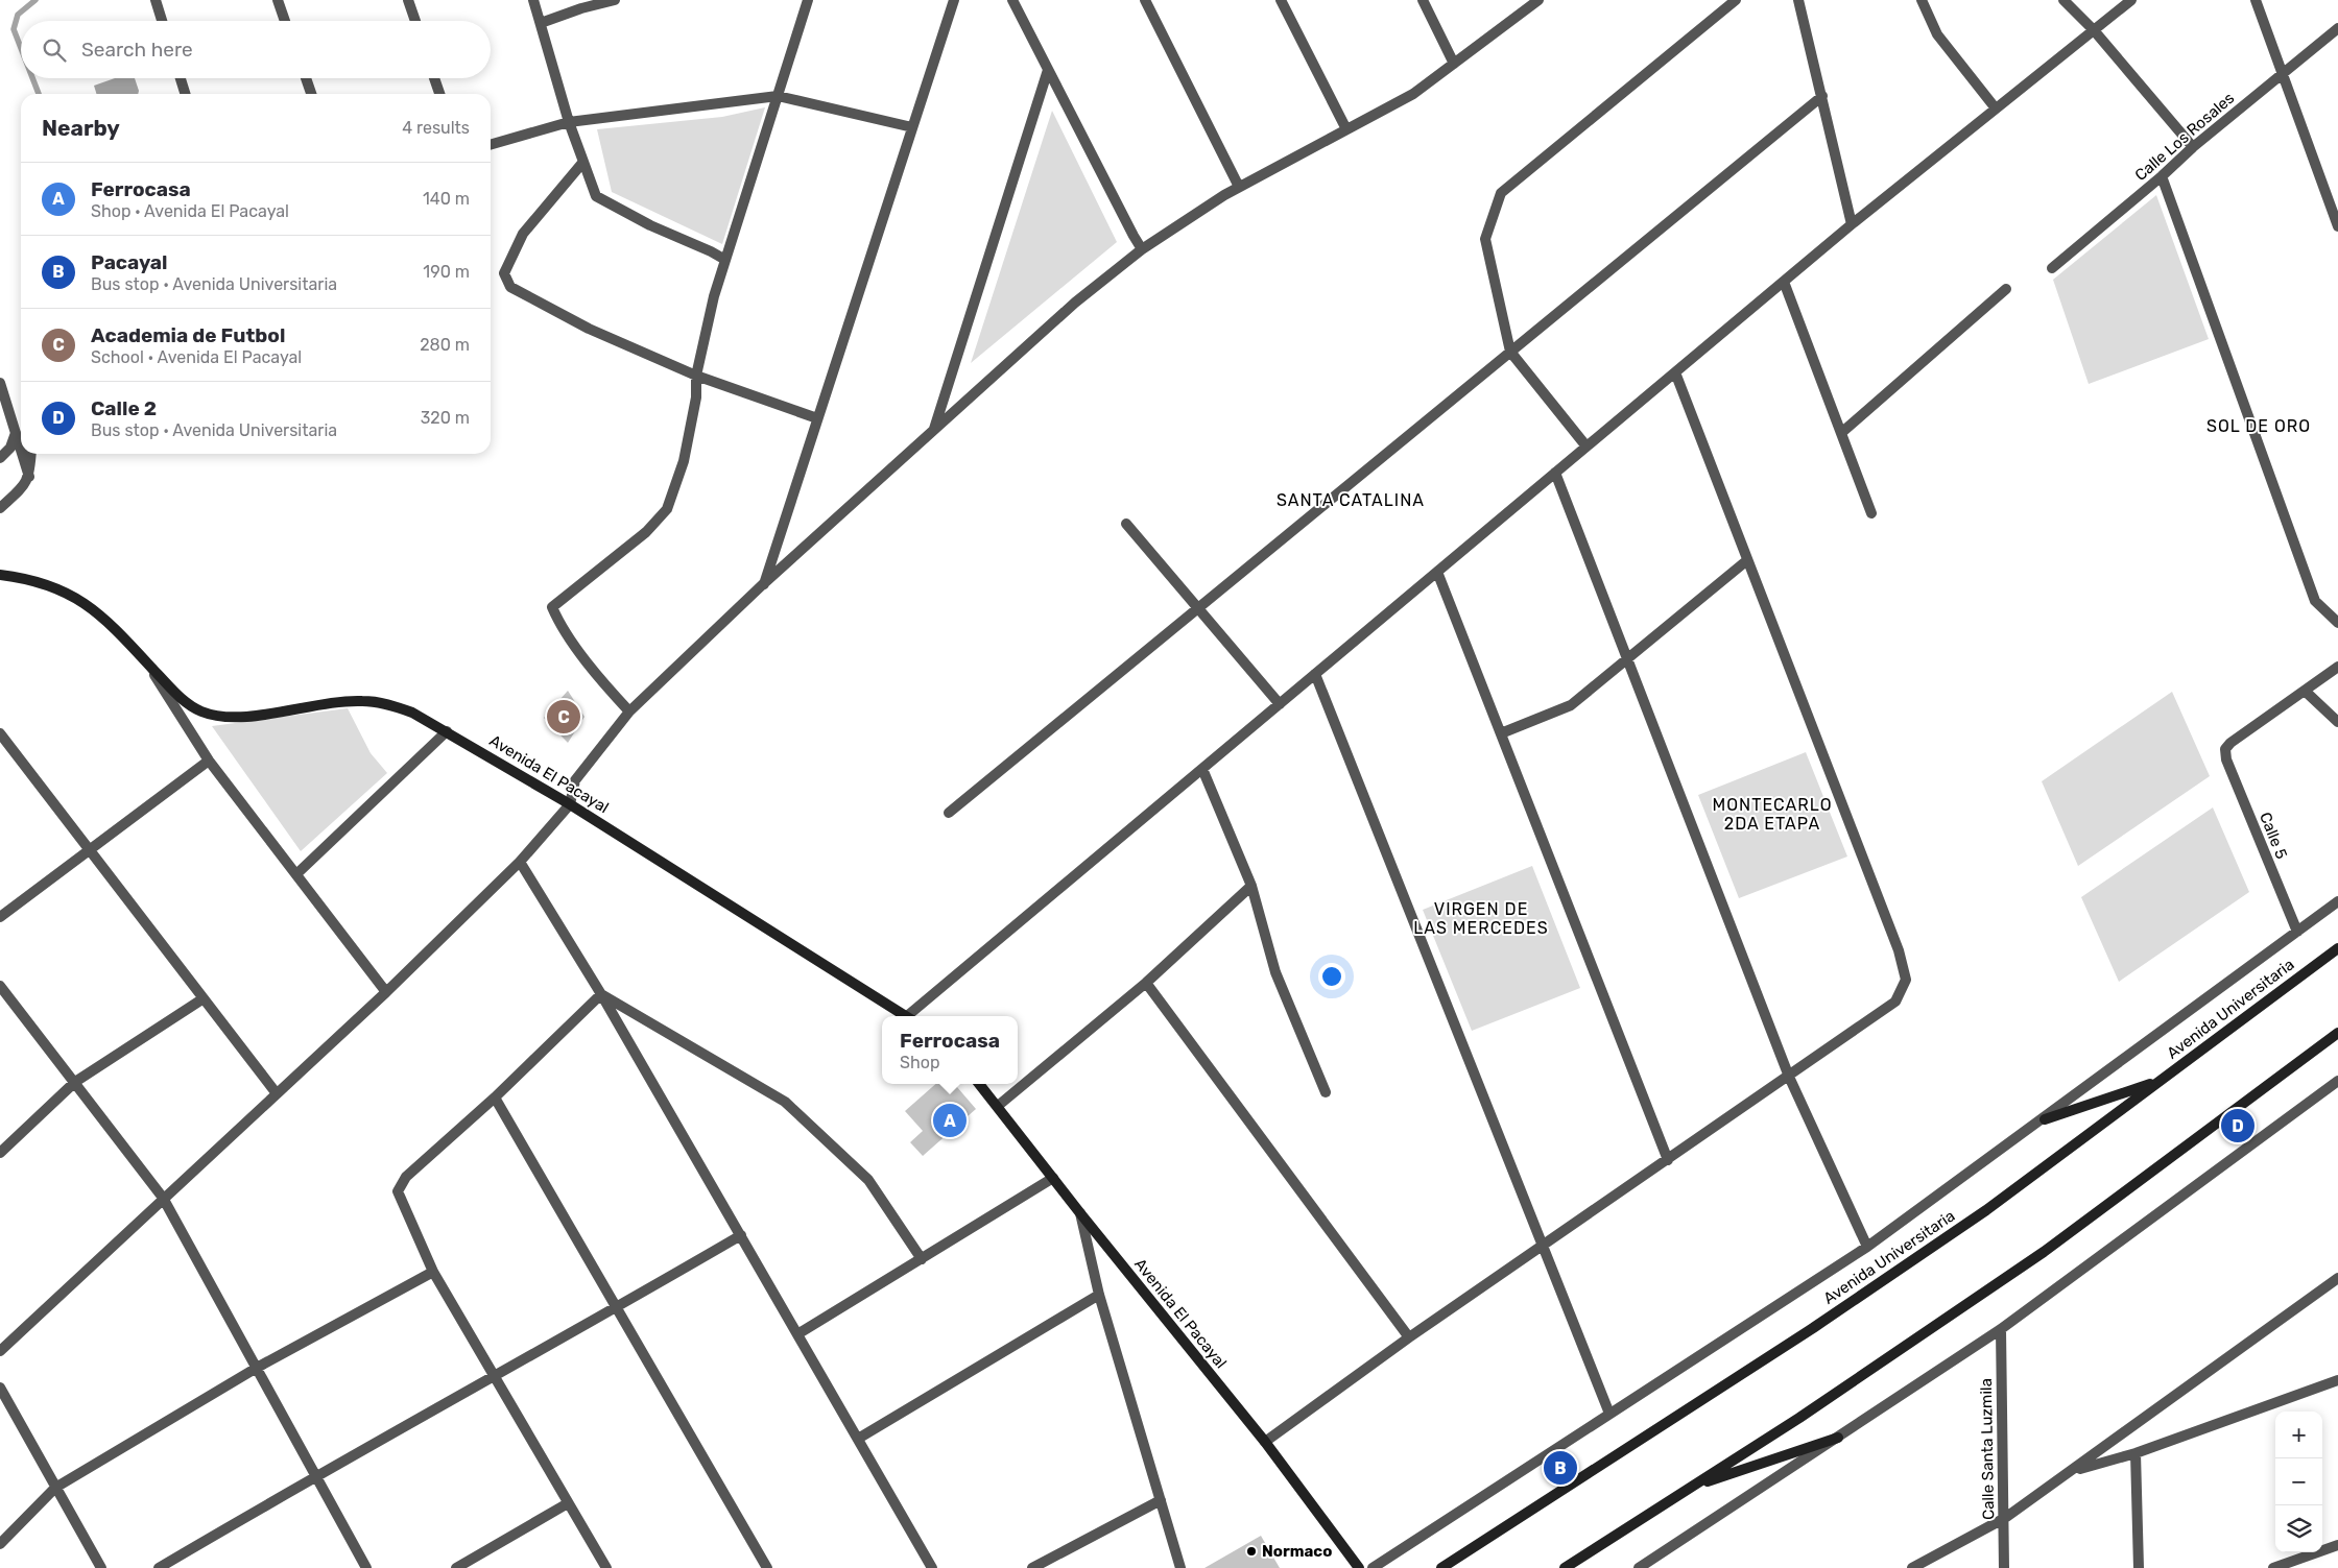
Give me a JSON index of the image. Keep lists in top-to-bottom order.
{
  "streets": {
    "street": [
      "Calle Los Rosales",
      "Avenida El Pacayal",
      "Calle 5",
      "Avenida Universitaria",
      "Calle Santa Luzmila"
    ]
  },
  "districts": [
    "SOL DE ORO",
    "SANTA CATALINA",
    "MONTECARLO 2DA ETAPA",
    "VIRGEN DE LAS MERCEDES"
  ],
  "places": ["Normaco"],
  "page": {
    "search": "Search here",
    "heading": ["Nearby", "4 results"],
    "list": [
      {
        "mark": "A",
        "name": "Ferrocasa",
        "note": "Shop · Avenida El Pacayal",
        "value": "140 m"
      },
      {
        "mark": "B",
        "name": "Pacayal",
        "note": "Bus stop · Avenida Universitaria",
        "value": "190 m"
      },
      {
        "mark": "C",
        "name": "Academia de Futbol",
        "note": "School · Avenida El Pacayal",
        "value": "280 m"
      },
      {
        "mark": "D",
        "name": "Calle 2",
        "note": "Bus stop · Avenida Universitaria",
        "value": "320 m"
      }
    ],
    "pins": [
      "C",
      "A",
      "D",
      "B"
    ],
    "popup": ["Ferrocasa", "Shop"],
    "map_buttons": ["+", "−"]
  }
}
